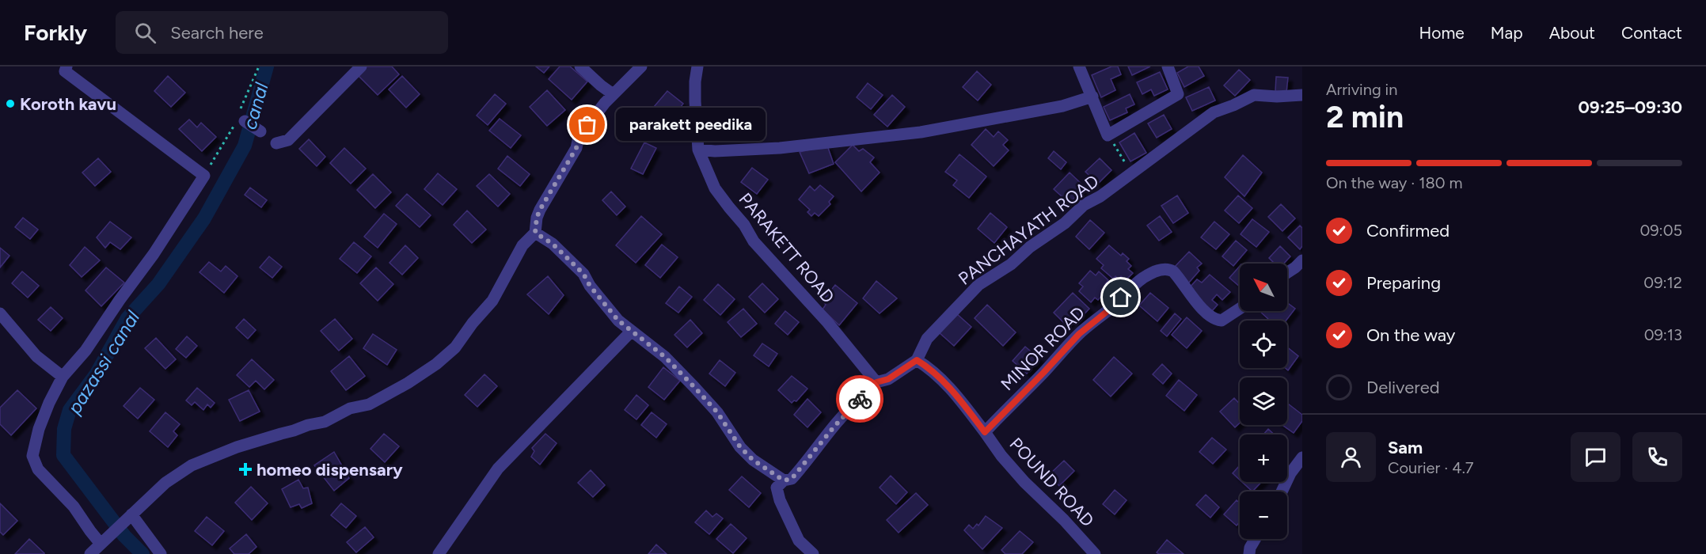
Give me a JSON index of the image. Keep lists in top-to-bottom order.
{
  "streets": {
    "street": [
      "PANCHAYATH ROAD",
      "PARAKETT ROAD",
      "MINOR ROAD",
      "POUND ROAD"
    ]
  },
  "crossings": [
    ["MINOR ROAD", "POUND ROAD"]
  ],
  "water": ["canal", "pazassi canal"],
  "places": {
    "other": ["Koroth kavu", "parakett peedika"],
    "health": ["homeo dispensary"]
  },
  "north": "top left",
  "page": {
    "header": "Forkly",
    "search": "Search here",
    "nav": [
      "Home",
      "Map",
      "About",
      "Contact"
    ],
    "heading": ["2 min", "Arriving in", "09:25–09:30"],
    "panel": ["Sam", "Courier · 4.7"],
    "bubble": "parakett peedika",
    "bar": "On the way · 180 m",
    "list": [
      ["Confirmed", "09:05"],
      ["Preparing", "09:12"],
      ["On the way", "09:13"],
      "Delivered"
    ],
    "map_buttons": ["+", "−"]
  }
}
